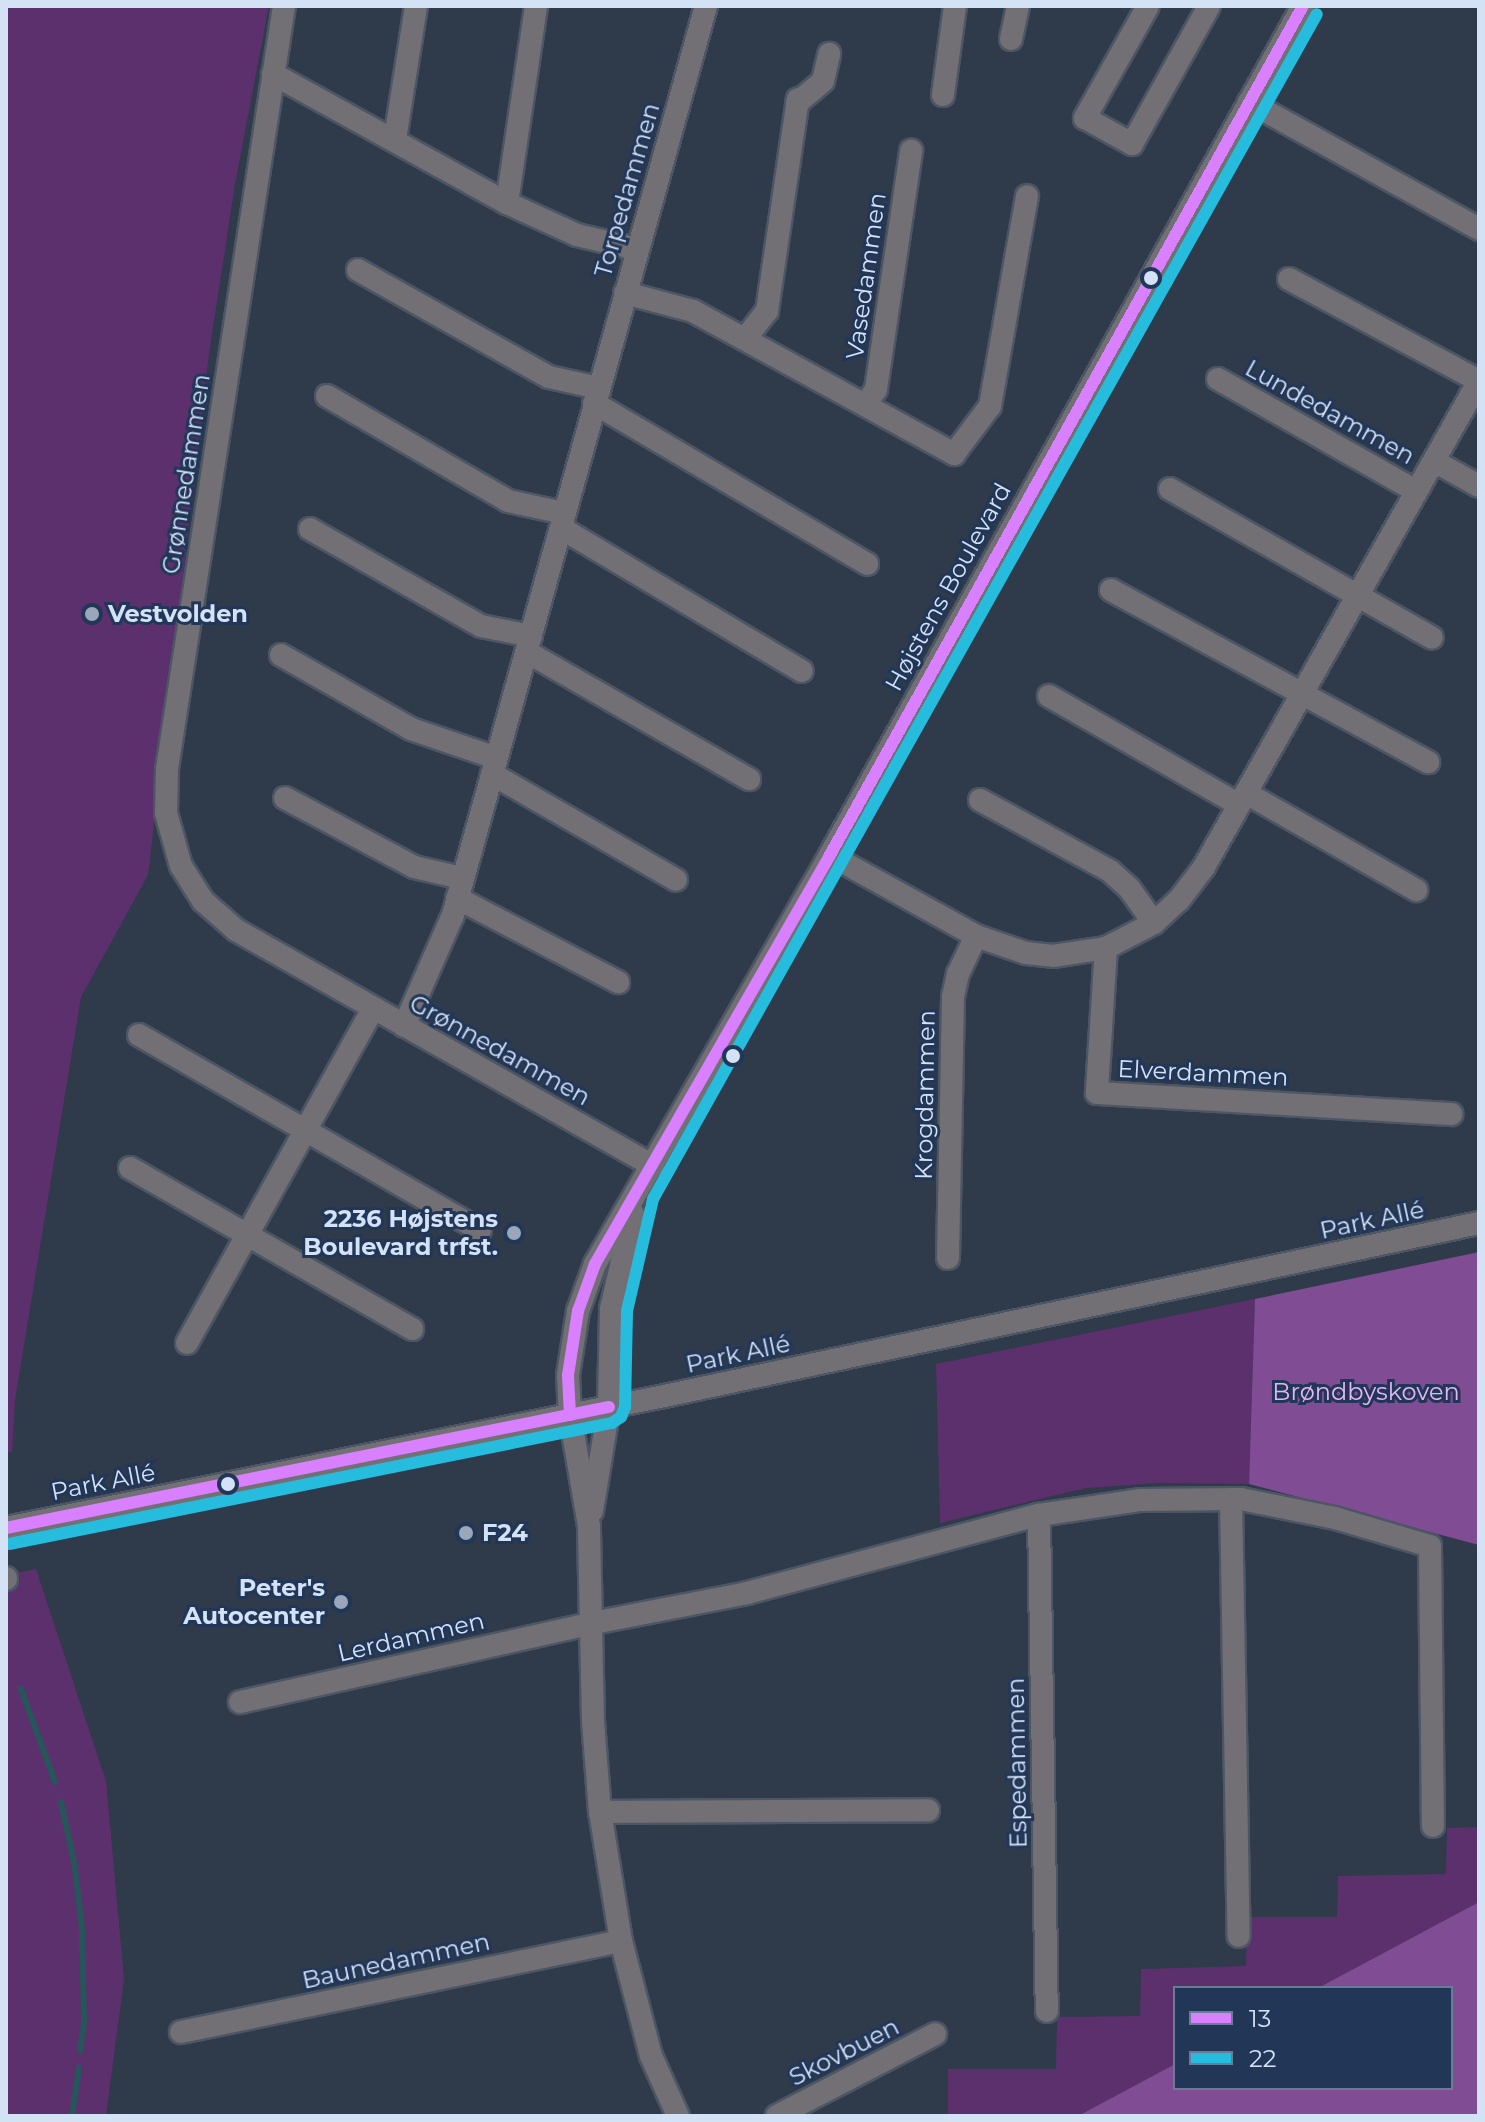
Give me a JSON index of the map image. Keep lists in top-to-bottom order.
{
  "streets": {
    "street": [
      "Torpedammen",
      "Vasedammen",
      "Lundedammen",
      "Grønnedammen",
      "Højstens Boulevard",
      "Elverdammen",
      "Krogdammen",
      "Park Allé",
      "Lerdammen",
      "Espedammen",
      "Baunedammen",
      "Skovbuen"
    ]
  },
  "crossings": [
    ["Torpedammen", "Vasedammen"],
    ["Torpedammen", "Grønnedammen"],
    ["Lundedammen", "Højstens Boulevard"],
    ["Lundedammen", "Elverdammen"],
    ["Lundedammen", "Krogdammen"],
    ["Grønnedammen", "Højstens Boulevard"],
    ["Højstens Boulevard", "Park Allé"]
  ],
  "parks": ["Brøndbyskoven"],
  "places": [
    "Vestvolden",
    "2236 Højstens Boulevard trfst.",
    "F24",
    "Peter's Autocenter"
  ],
  "lines": ["transit line 13", "transit line 22"],
  "legend": ["13", "22"]
}
